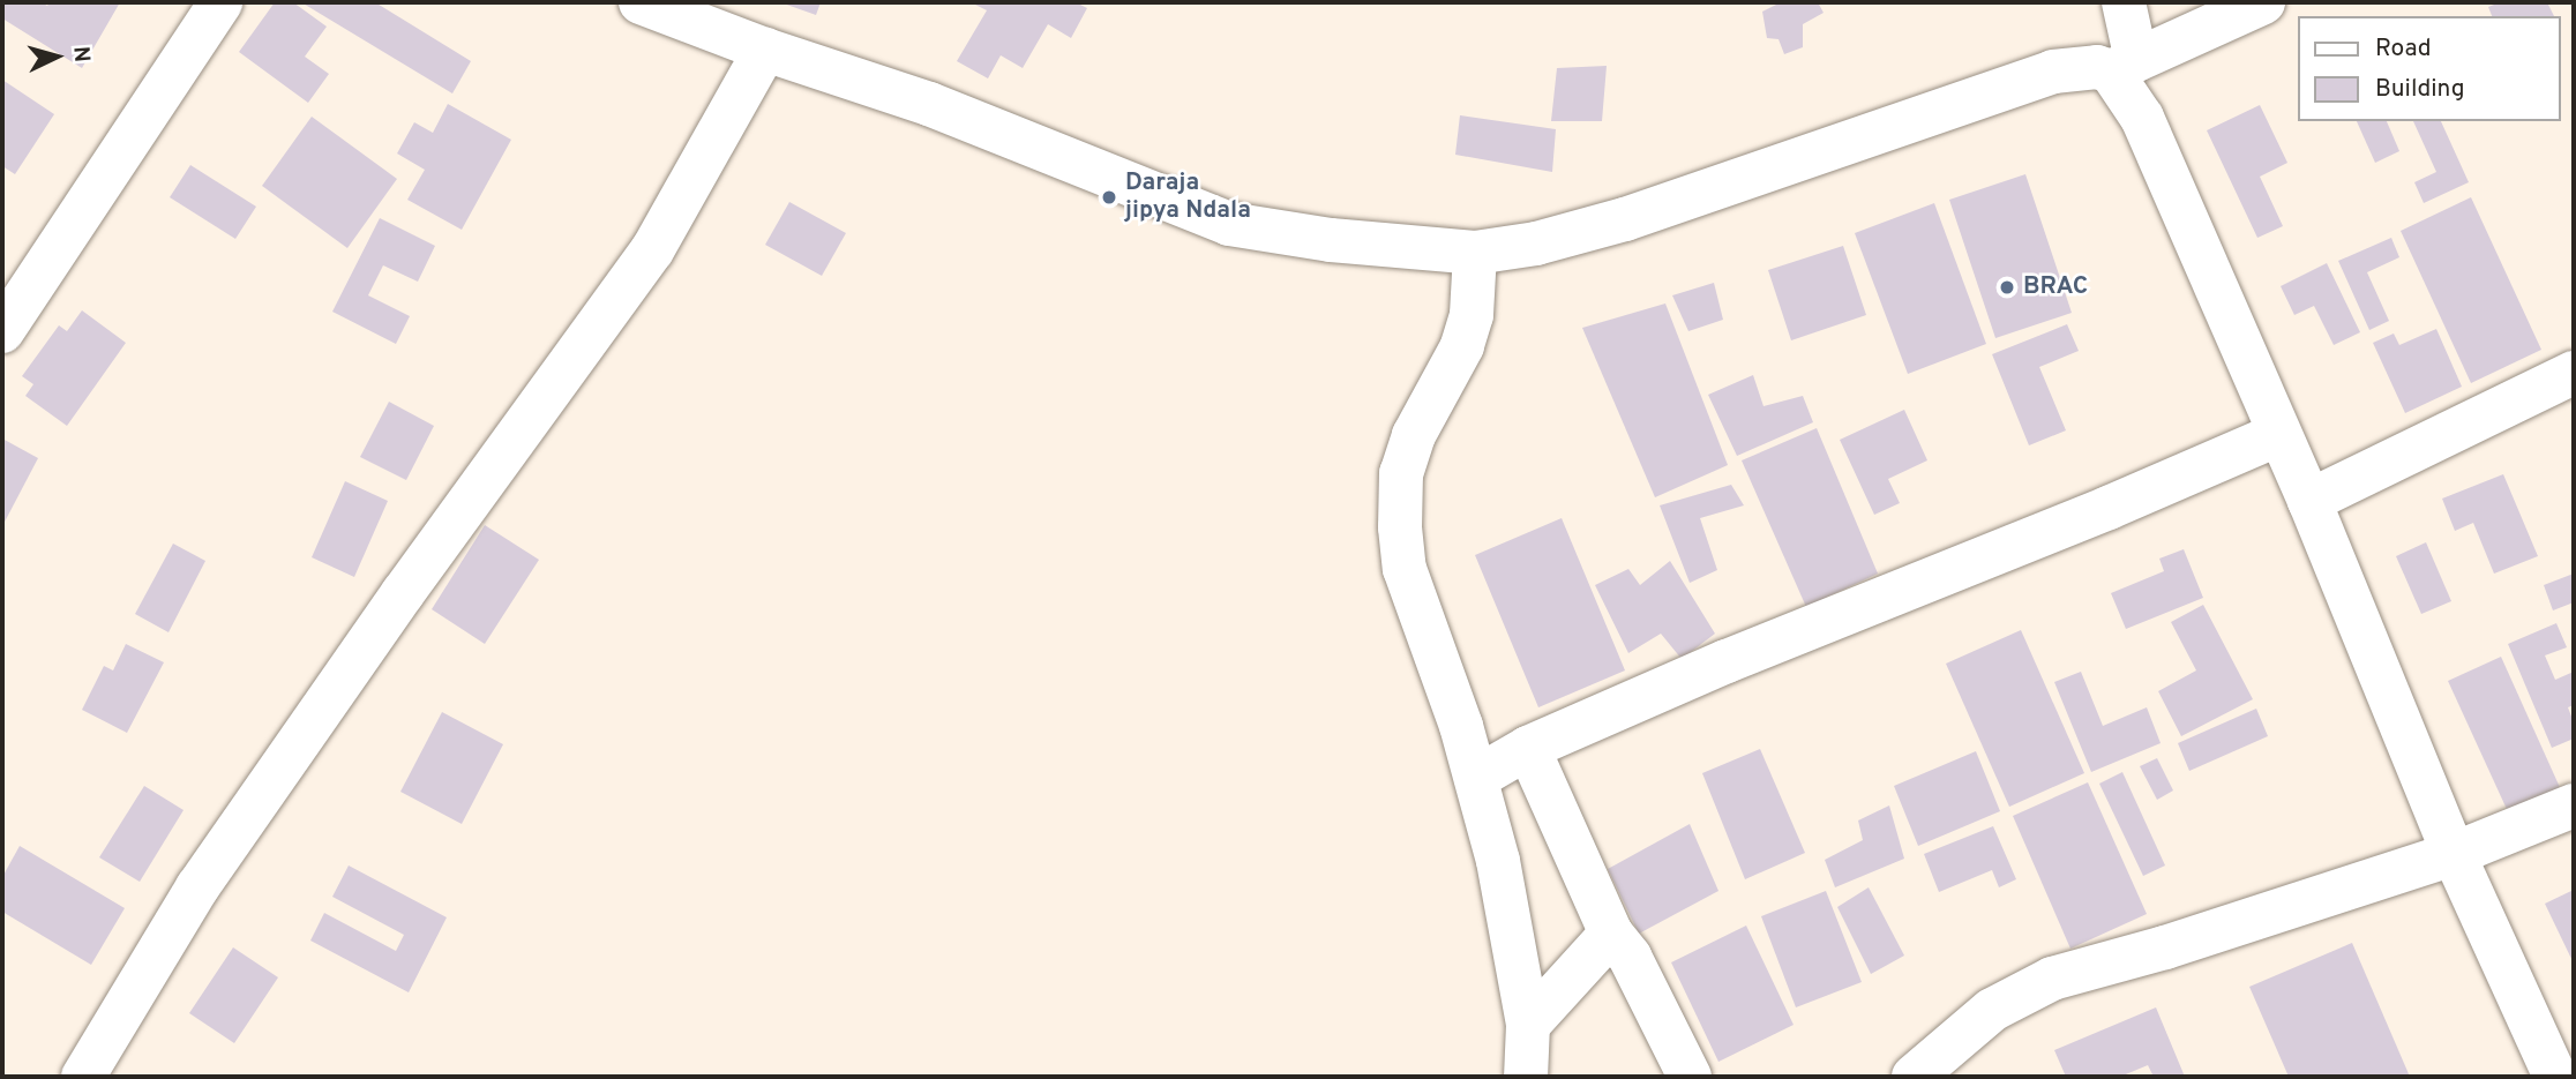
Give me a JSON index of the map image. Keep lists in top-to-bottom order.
{
  "places": ["Daraja jipya Ndala", "BRAC"],
  "legend": ["Road", "Building"],
  "north": "right"
}
